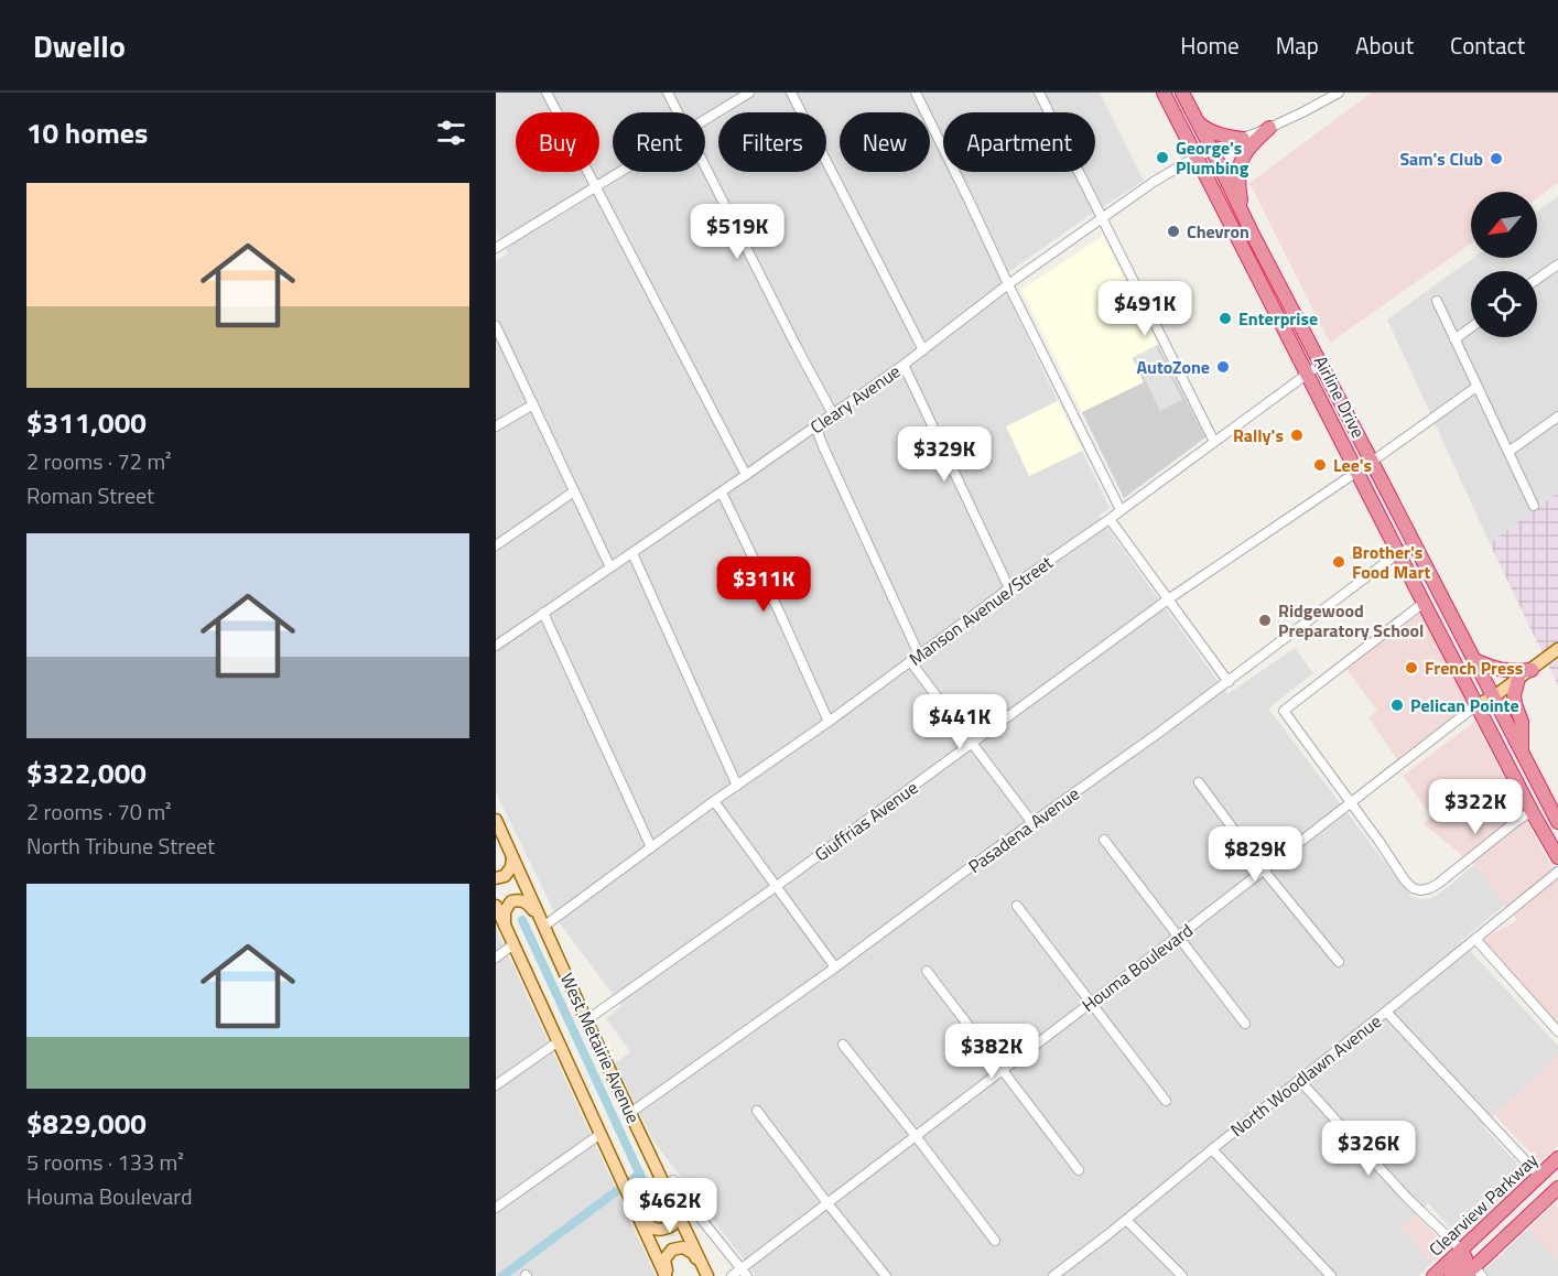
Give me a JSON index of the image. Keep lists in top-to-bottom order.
{
  "streets": {
    "highway": ["Airline Drive", "Clearview Parkway"],
    "main road": ["West Metairie Avenue"],
    "street": [
      "Cleary Avenue",
      "Manson Avenue/Street",
      "Giuffrias Avenue",
      "Pasadena Avenue",
      "Houma Boulevard",
      "North Woodlawn Avenue"
    ]
  },
  "crossings": [
    ["Airline Drive", "Cleary Avenue"],
    ["Airline Drive", "Manson Avenue/Street"],
    ["Airline Drive", "Giuffrias Avenue"],
    ["Airline Drive", "Pasadena Avenue"],
    ["Airline Drive", "Houma Boulevard"],
    ["Manson Avenue/Street", "West Metairie Avenue"],
    ["Giuffrias Avenue", "West Metairie Avenue"],
    ["Pasadena Avenue", "West Metairie Avenue"]
  ],
  "places": [
    "George's Plumbing",
    "Sam's Club",
    "Chevron",
    "Enterprise",
    "AutoZone",
    "Rally's",
    "Lee's",
    "Brother's Food Mart",
    "Ridgewood Preparatory School",
    "French Press",
    "Pelican Pointe"
  ],
  "north": "bottom left",
  "page": {
    "header": "Dwello",
    "nav": [
      "Home",
      "Map",
      "About",
      "Contact"
    ],
    "heading": "10 homes",
    "chip": [
      "Buy",
      "Rent",
      "Filters",
      "New",
      "Apartment"
    ],
    "list": [
      {
        "name": "$311,000",
        "note": "2 rooms · 72 m² · Roman Street"
      },
      {
        "name": "$322,000",
        "note": "2 rooms · 70 m² · North Tribune Street"
      },
      {
        "name": "$829,000",
        "note": "5 rooms · 133 m² · Houma Boulevard"
      }
    ],
    "price": [
      "$519K",
      "$491K",
      "$329K",
      "$311K",
      "$441K",
      "$322K",
      "$829K",
      "$382K",
      "$326K",
      "$462K"
    ]
  }
}
